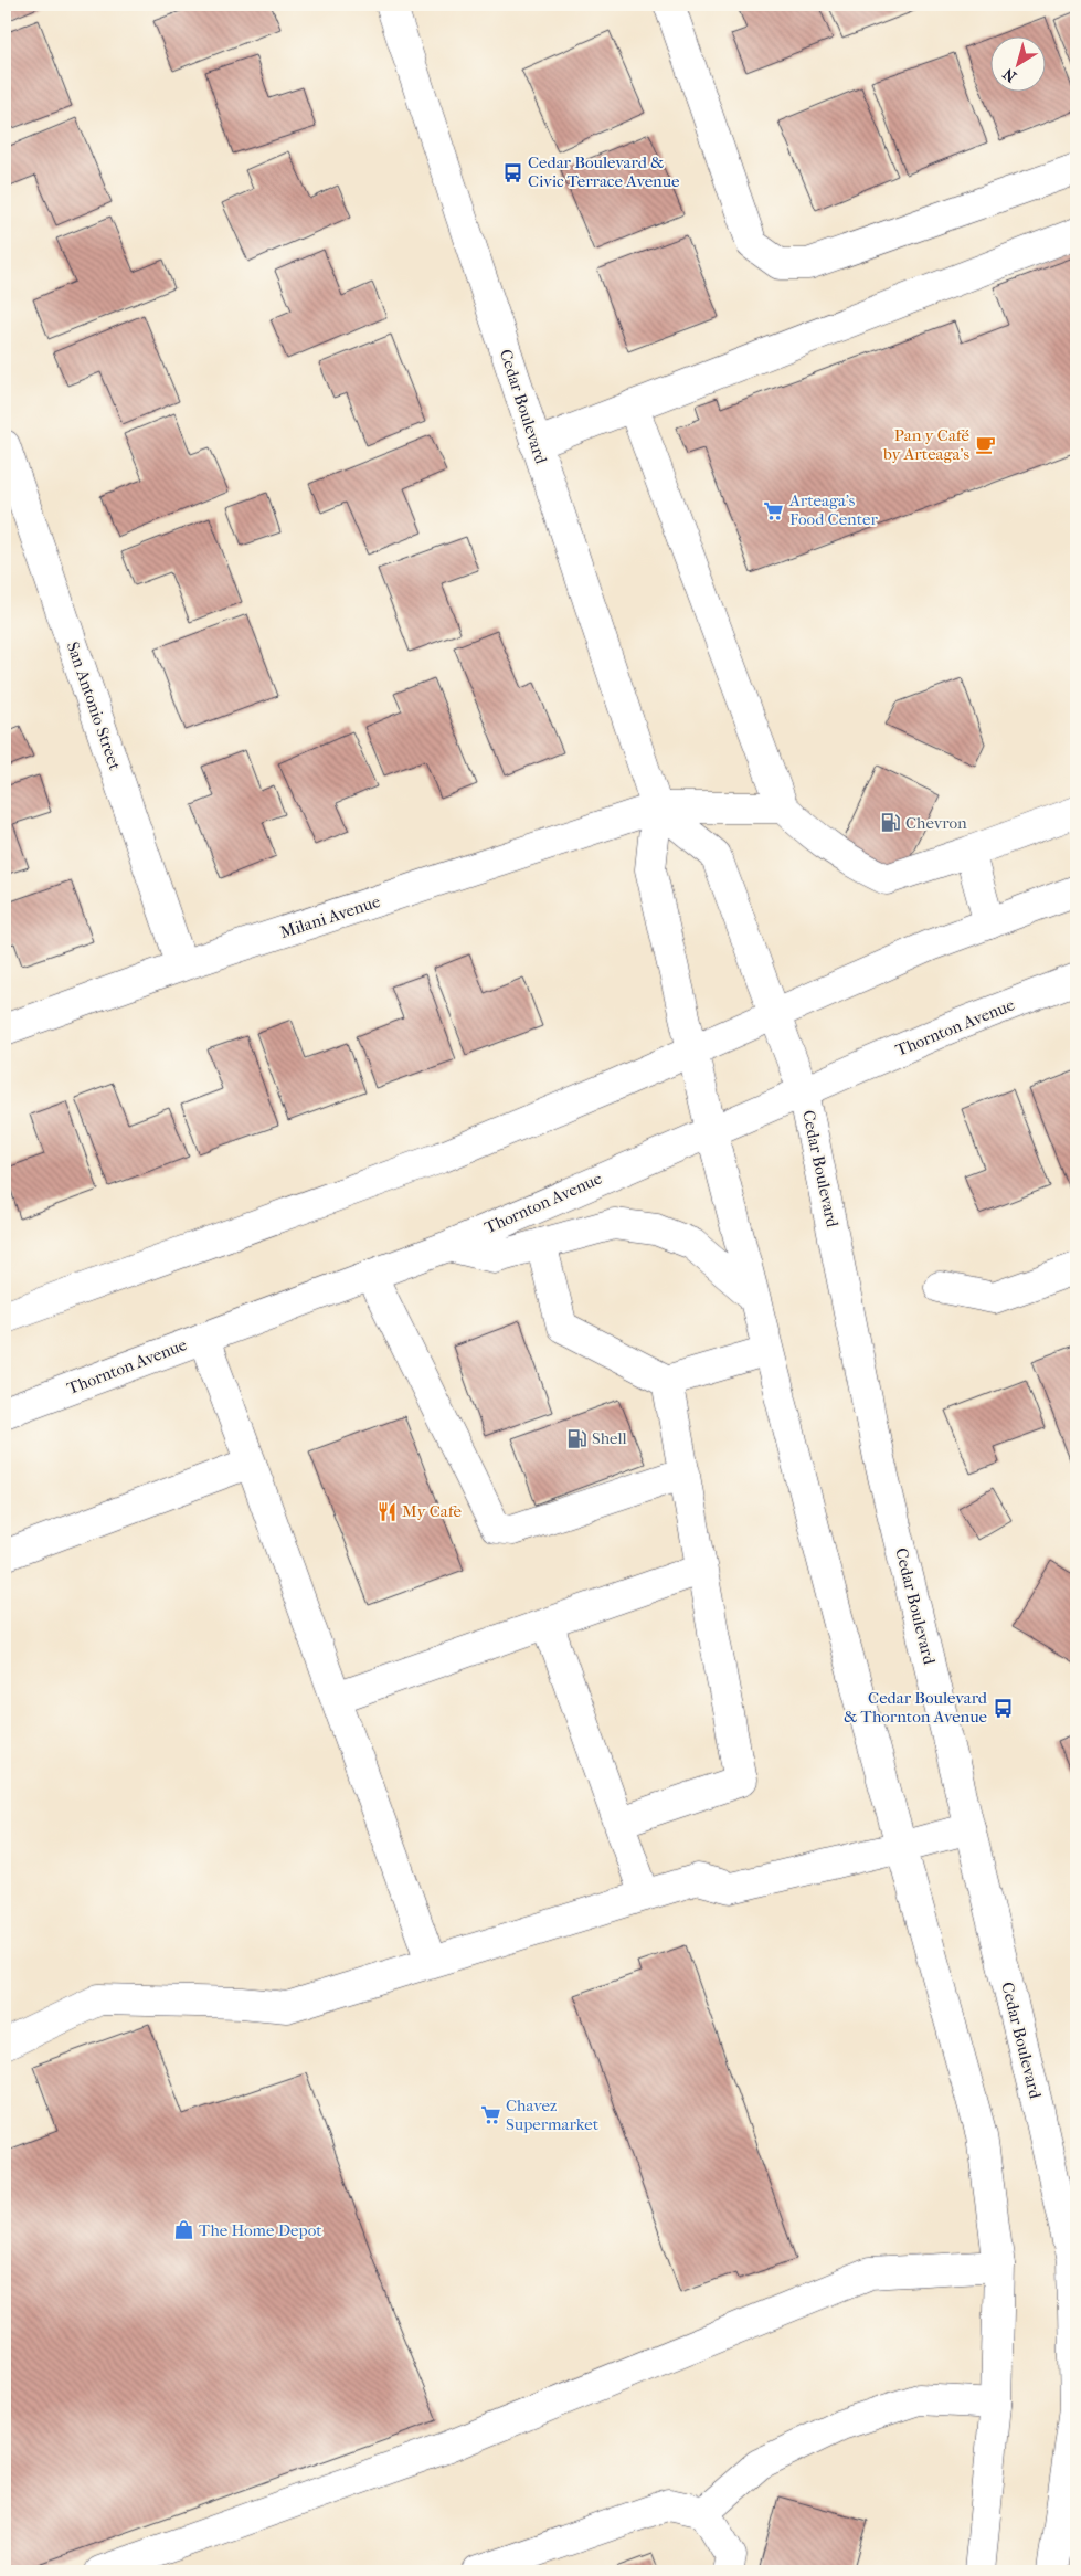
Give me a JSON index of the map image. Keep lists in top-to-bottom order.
{
  "streets": {
    "main road": [
      "Cedar Boulevard",
      "San Antonio Street",
      "Milani Avenue",
      "Thornton Avenue"
    ]
  },
  "crossings": [
    ["Cedar Boulevard", "Milani Avenue"],
    ["Cedar Boulevard", "Thornton Avenue"],
    ["San Antonio Street", "Milani Avenue"]
  ],
  "places": {
    "bus stop": ["Cedar Boulevard & Civic Terrace Avenue", "Cedar Boulevard & Thornton Avenue"],
    "cafe": ["Pan y Café by Arteaga's"],
    "supermarket": ["Arteaga's Food Center", "Chavez Supermarket"],
    "fuel station": ["Chevron", "Shell"],
    "restaurant": ["My Cafe"],
    "shop": ["The Home Depot"]
  },
  "north": "bottom left"
}
